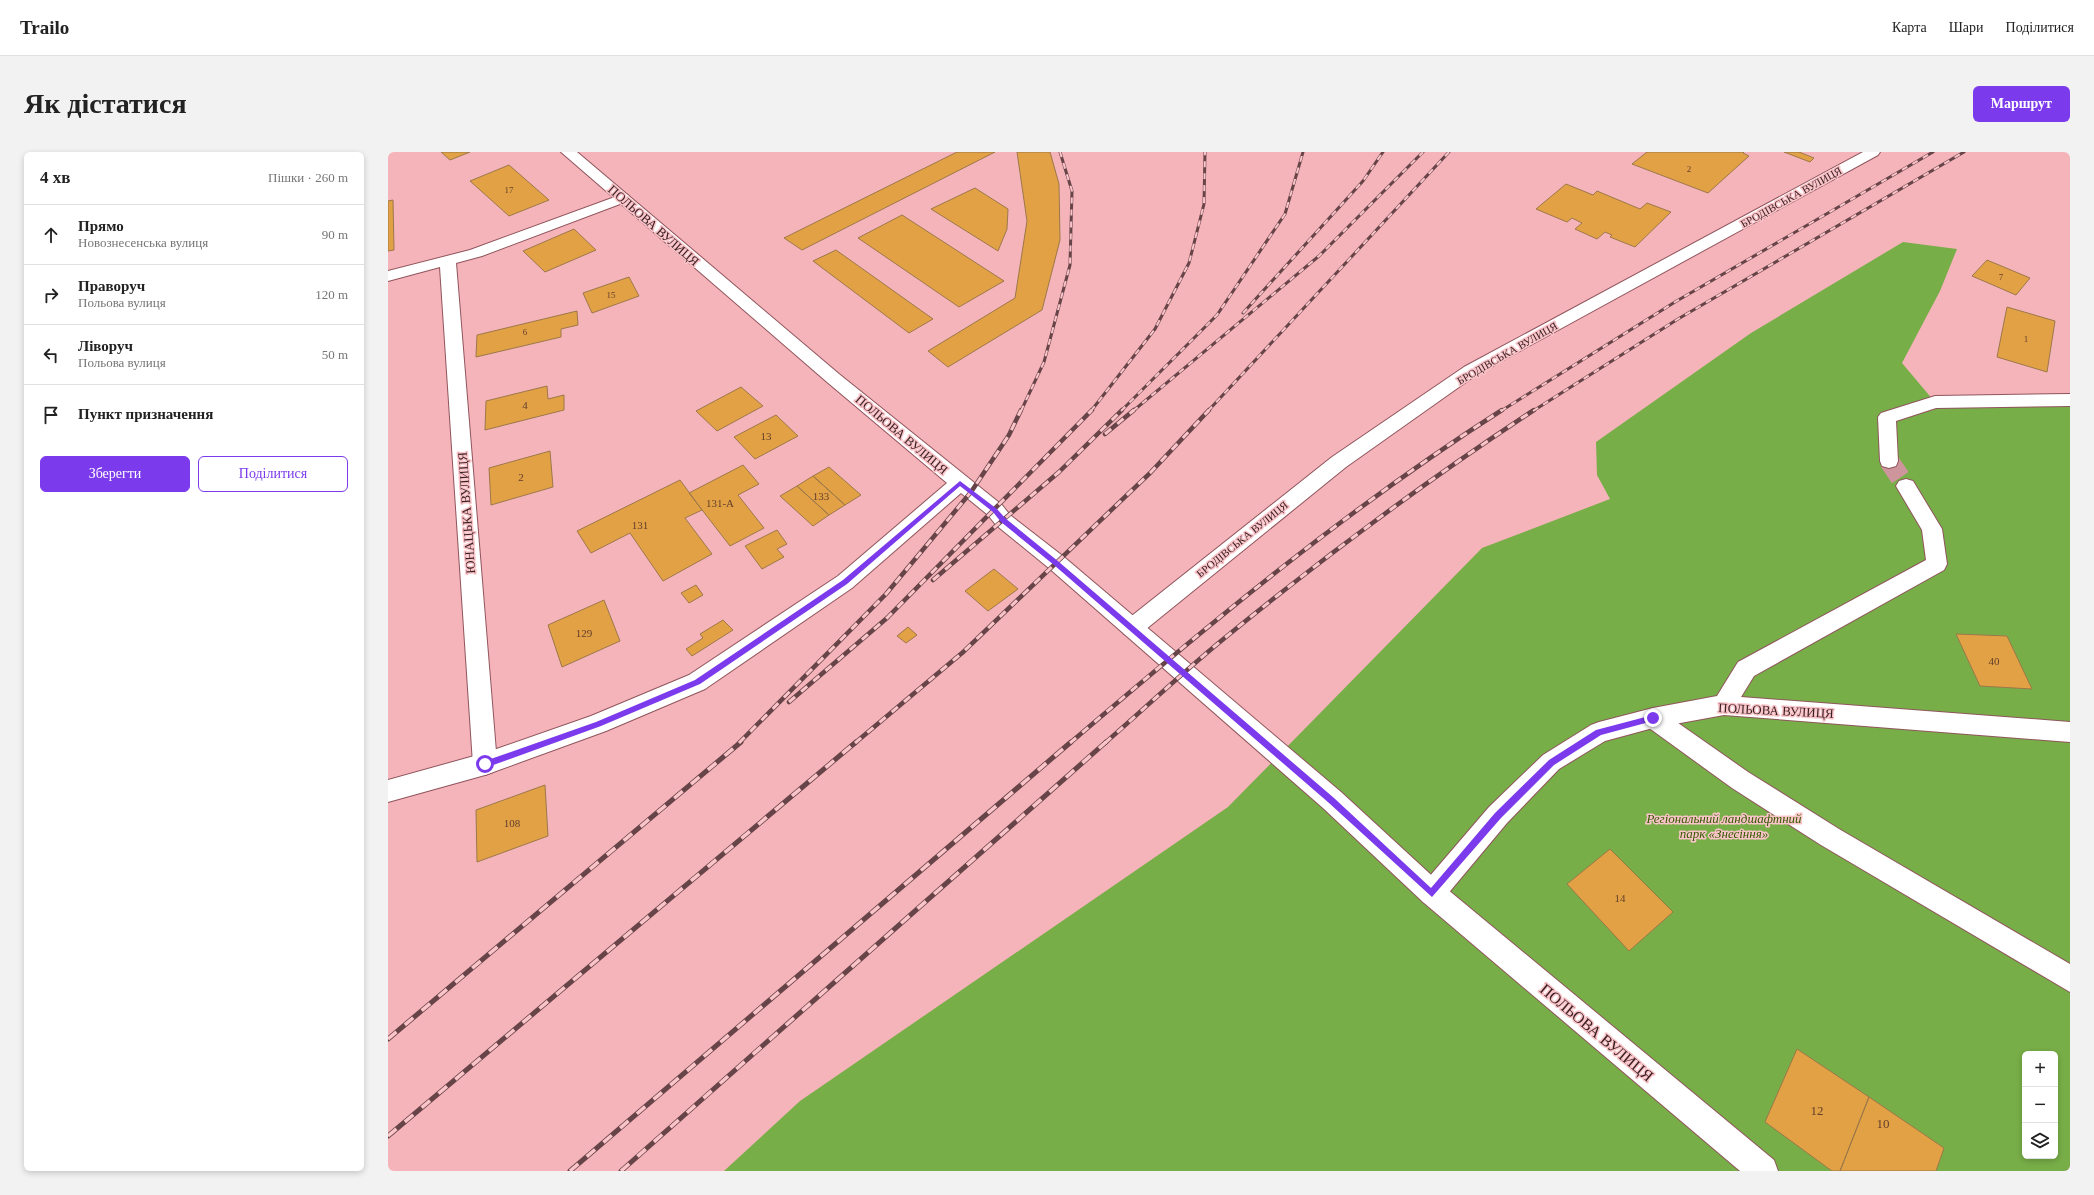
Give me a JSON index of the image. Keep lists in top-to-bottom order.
{
  "streets": {
    "street": ["БРОДІВСЬКА ВУЛИЦЯ", "ПОЛЬОВА ВУЛИЦЯ", "ЮНАЦЬКА ВУЛИЦЯ"]
  },
  "crossings": [
    ["БРОДІВСЬКА ВУЛИЦЯ", "ПОЛЬОВА ВУЛИЦЯ"]
  ],
  "parks": ["Регіональний ландшафтний парк «Знесіння»"],
  "house_numbers": [
    "2",
    "17",
    "7",
    "15",
    "6",
    "1",
    "4",
    "13",
    "2",
    "133",
    "131-А",
    "131",
    "129",
    "40",
    "108",
    "14",
    "12",
    "10"
  ],
  "page": {
    "header": "Trailo",
    "nav": ["Карта", "Шари", "Поділитися"],
    "buttons": [
      "Маршрут",
      ["Зберегти", "Поділитися"]
    ],
    "title": "Як дістатися",
    "heading": ["4 хв", "Пішки · 260 m"],
    "list": [
      ["Прямо", "Новознесенська вулиця", "90 m"],
      ["Праворуч", "Польова вулиця", "120 m"],
      ["Ліворуч", "Польова вулиця", "50 m"],
      "Пункт призначення"
    ],
    "map_buttons": ["+", "−"]
  }
}
